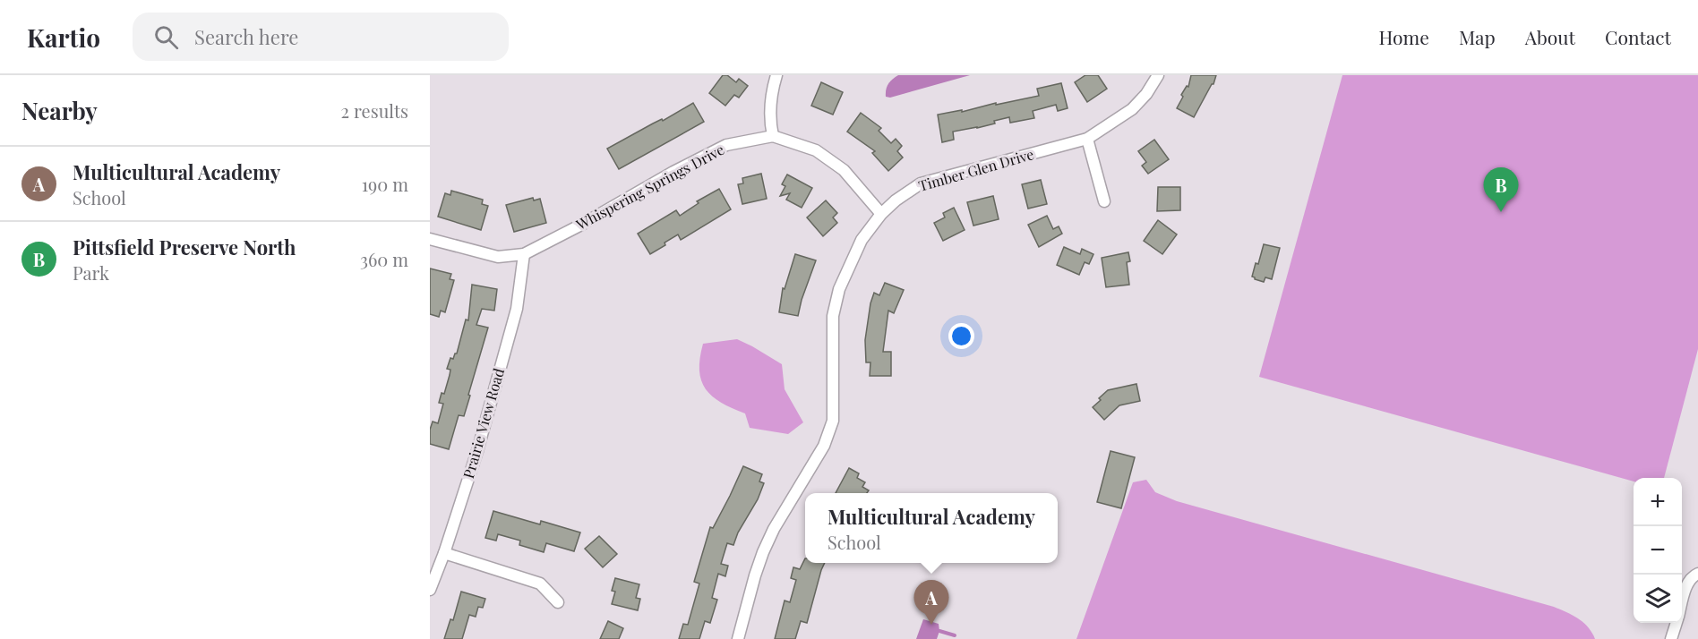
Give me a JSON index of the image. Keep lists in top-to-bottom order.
{
  "streets": {
    "street": ["Timber Glen Drive", "Whispering Springs Drive", "Prairie View Road"]
  },
  "crossings": [
    ["Timber Glen Drive", "Whispering Springs Drive"],
    ["Whispering Springs Drive", "Prairie View Road"]
  ],
  "page": {
    "header": "Kartio",
    "search": "Search here",
    "nav": [
      "Home",
      "Map",
      "About",
      "Contact"
    ],
    "heading": ["Nearby", "2 results"],
    "list": [
      {
        "mark": "A",
        "name": "Multicultural Academy",
        "note": "School",
        "value": "190 m"
      },
      {
        "mark": "B",
        "name": "Pittsfield Preserve North",
        "note": "Park",
        "value": "360 m"
      }
    ],
    "pins": ["B", "A"],
    "map_buttons": ["+", "−"],
    "popup": ["Multicultural Academy", "School"]
  }
}
